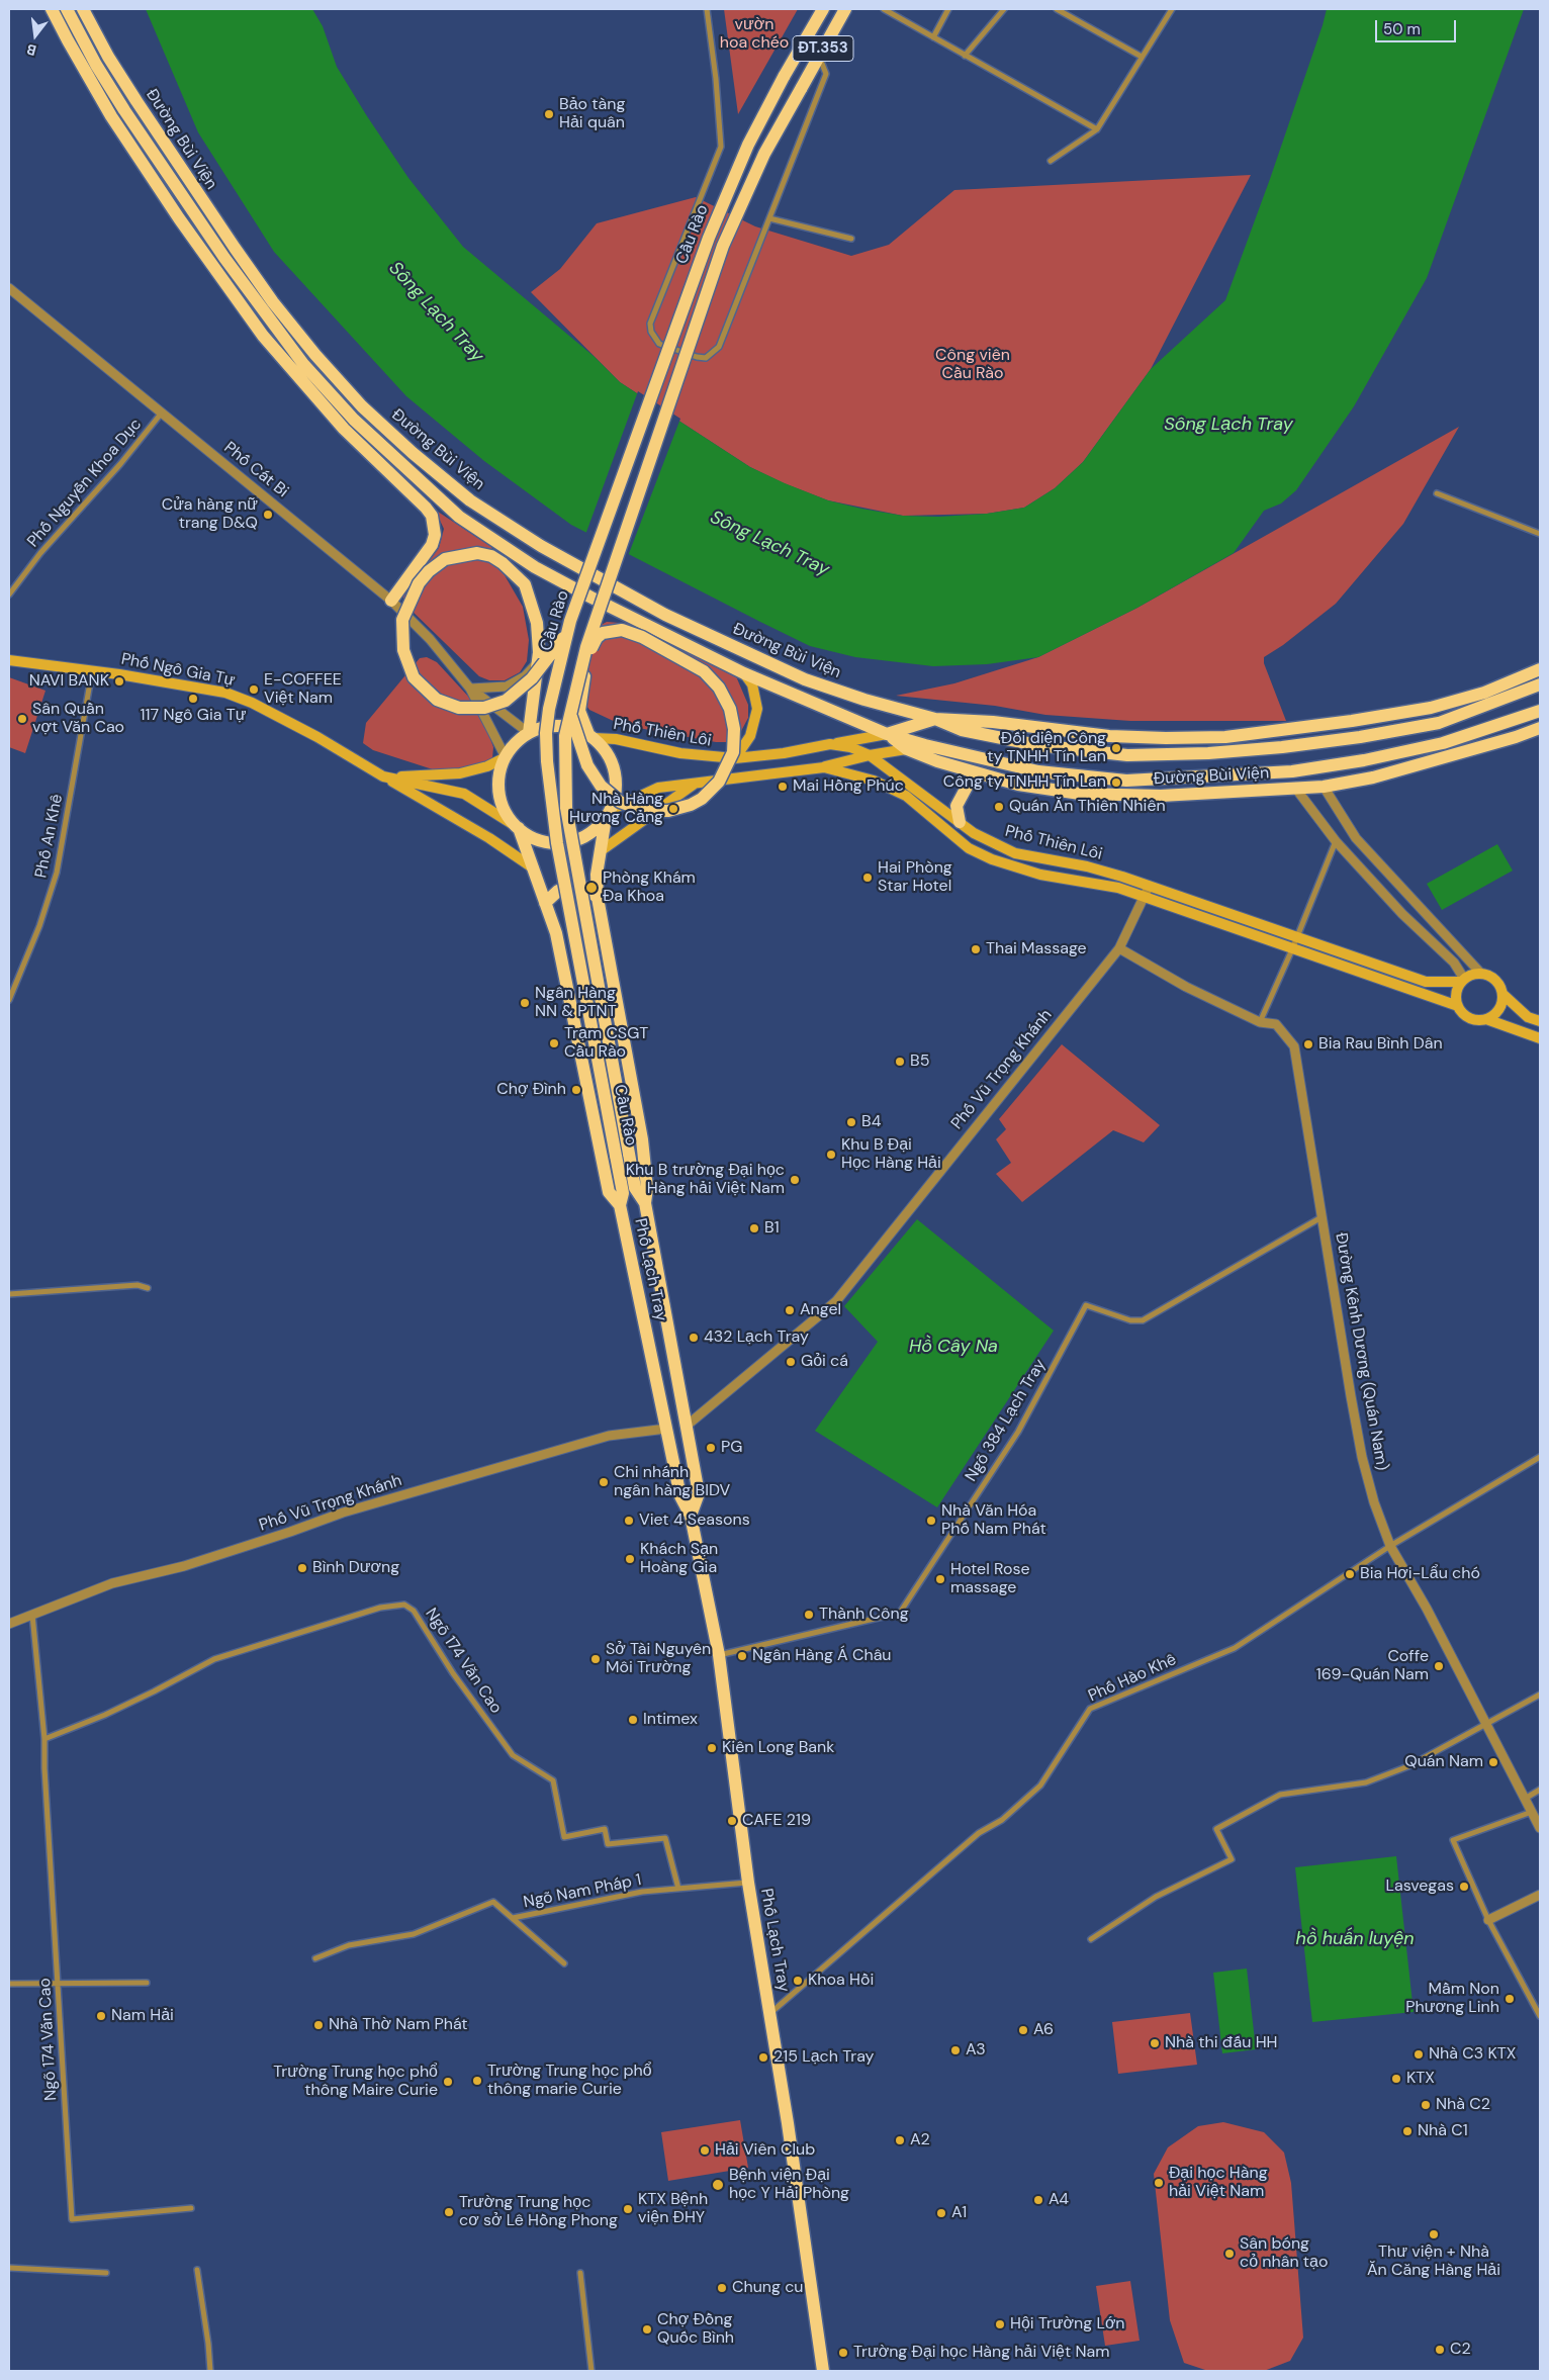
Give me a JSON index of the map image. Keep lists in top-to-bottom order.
{
  "streets": {
    "main road": [
      "ĐT.353",
      "Đường Bùi Viện",
      "Cầu Rào",
      "Phố Ngô Gia Tự",
      "Phố Thiên Lôi",
      "Phố Lạch Tray"
    ],
    "street": [
      "Phố Cát Bi",
      "Phố Nguyễn Khoa Dục",
      "Phố An Khê",
      "Phố Vũ Trọng Khánh",
      "Đường Kênh Dương (Quán Nam)",
      "Ngõ 384 Lạch Tray",
      "Ngõ 174 Văn Cao",
      "Phố Hào Khê",
      "Ngõ Nam Pháp 1"
    ]
  },
  "crossings": [
    ["ĐT.353", "Cầu Rào"],
    ["Cầu Rào", "Phố Lạch Tray"],
    ["Phố Cát Bi", "Phố Nguyễn Khoa Dục"],
    ["Phố Cát Bi", "Phố Ngô Gia Tự"],
    ["Phố Cát Bi", "Phố Thiên Lôi"],
    ["Phố Cát Bi", "Phố Lạch Tray"],
    ["Phố Ngô Gia Tự", "Phố Thiên Lôi"],
    ["Phố Ngô Gia Tự", "Phố An Khê"],
    ["Phố Ngô Gia Tự", "Phố Lạch Tray"],
    ["Phố Thiên Lôi", "Phố Vũ Trọng Khánh"],
    ["Phố Thiên Lôi", "Phố Lạch Tray"],
    ["Phố Vũ Trọng Khánh", "Phố Lạch Tray"],
    ["Phố Vũ Trọng Khánh", "Đường Kênh Dương (Quán Nam)"],
    ["Phố Vũ Trọng Khánh", "Ngõ 174 Văn Cao"],
    ["Phố Lạch Tray", "Ngõ 384 Lạch Tray"],
    ["Phố Lạch Tray", "Phố Hào Khê"],
    ["Phố Lạch Tray", "Ngõ Nam Pháp 1"],
    ["Đường Kênh Dương (Quán Nam)", "Ngõ 384 Lạch Tray"],
    ["Đường Kênh Dương (Quán Nam)", "Phố Hào Khê"],
    ["Ngõ 174 Văn Cao", "Ngõ Nam Pháp 1"]
  ],
  "water": ["Sông Lạch Tray", "Hồ Cây Na", "hồ huấn luyện"],
  "parks": ["vườn hoa chéo", "Công viên Cầu Rào"],
  "places": [
    "Bảo tàng Hải quân",
    "Cửa hàng nữ trang D&Q",
    "NAVI BANK",
    "E-COFFEE Việt Nam",
    "117 Ngô Gia Tự",
    "Sân Quần vợt Văn Cao",
    "Đối diện Công ty TNHH Tín Lan",
    "Công ty TNHH Tín Lan",
    "Mai Hồng Phúc",
    "Quán Ăn Thiên Nhiên",
    "Nhà Hàng Hương Cảng",
    "Hai Phòng Star Hotel",
    "Phòng Khám Đa Khoa",
    "Thai Massage",
    "Ngân Hàng NN & PTNT",
    "Trạm CSGT Cầu Rào",
    "Bia Rau Bình Dân",
    "B5",
    "Chợ Đình",
    "B4",
    "Khu B Đại Học Hàng Hải",
    "Khu B trường Đại học Hàng hải Việt Nam",
    "B1",
    "Angel",
    "432 Lạch Tray",
    "Gỏi cá",
    "PG",
    "Chi nhánh ngân hàng BIDV",
    "Viet 4 Seasons",
    "Nhà Văn Hóa Phố Nam Phát",
    "Khách Sạn Hoàng Gia",
    "Bình Dương",
    "Bia Hơi-Lẩu chó",
    "Hotel Rose massage",
    "Thành Công",
    "Ngân Hàng Á Châu",
    "Sở Tài Nguyên Môi Trường",
    "Coffe 169-Quán Nam",
    "Intimex",
    "Kiên Long Bank",
    "Quán Nam",
    "CAFE 219",
    "Lasvegas",
    "Khoa Hồi",
    "Mầm Non Phương Linh",
    "Nam Hải",
    "Nhà Thờ Nam Phát",
    "A6",
    "Nhà thi đấu HH",
    "A3",
    "Nhà C3 KTX",
    "215 Lạch Tray",
    "KTX",
    "Trường Trung học phổ thông marie Curie",
    "Trường Trung học phổ thông Maire Curie",
    "Nhà C2",
    "Nhà C1",
    "A2",
    "Hải Viên Club",
    "Đại học Hàng hải Việt Nam",
    "Bệnh viện Đại học Y Hải Phòng",
    "A4",
    "KTX Bệnh viện ĐHY",
    "Trường Trung học cơ sở Lê Hồng Phong",
    "A1",
    "Thư viện + Nhà Ăn Căng Hàng Hải",
    "Sân bóng cỏ nhân tạo",
    "Chung cu",
    "Hội Trường Lớn",
    "Chợ Đồng Quốc Bình",
    "C2",
    "Trường Đại học Hàng hải Việt Nam"
  ],
  "scale_bar": "50 m",
  "north": "bottom"
}
